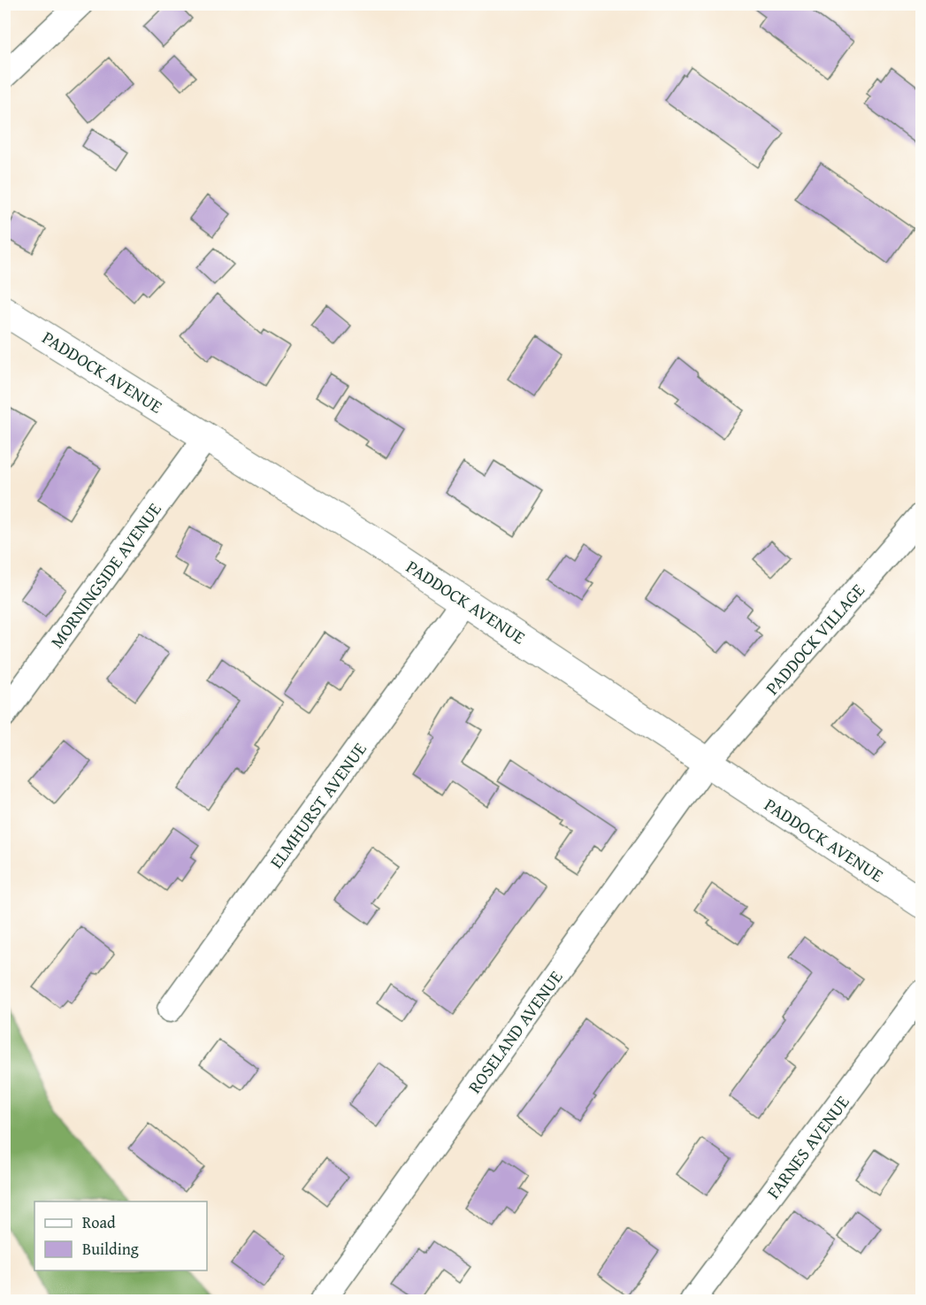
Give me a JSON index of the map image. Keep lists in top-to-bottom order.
{
  "streets": {
    "main road": ["PADDOCK AVENUE"],
    "street": [
      "MORNINGSIDE AVENUE",
      "PADDOCK VILLAGE",
      "ELMHURST AVENUE",
      "ROSELAND AVENUE",
      "FARNES AVENUE"
    ]
  },
  "crossings": [
    ["PADDOCK AVENUE", "MORNINGSIDE AVENUE"],
    ["PADDOCK AVENUE", "PADDOCK VILLAGE"],
    ["PADDOCK AVENUE", "ELMHURST AVENUE"],
    ["PADDOCK AVENUE", "ROSELAND AVENUE"],
    ["PADDOCK VILLAGE", "ROSELAND AVENUE"]
  ],
  "legend": ["Road", "Building"]
}
